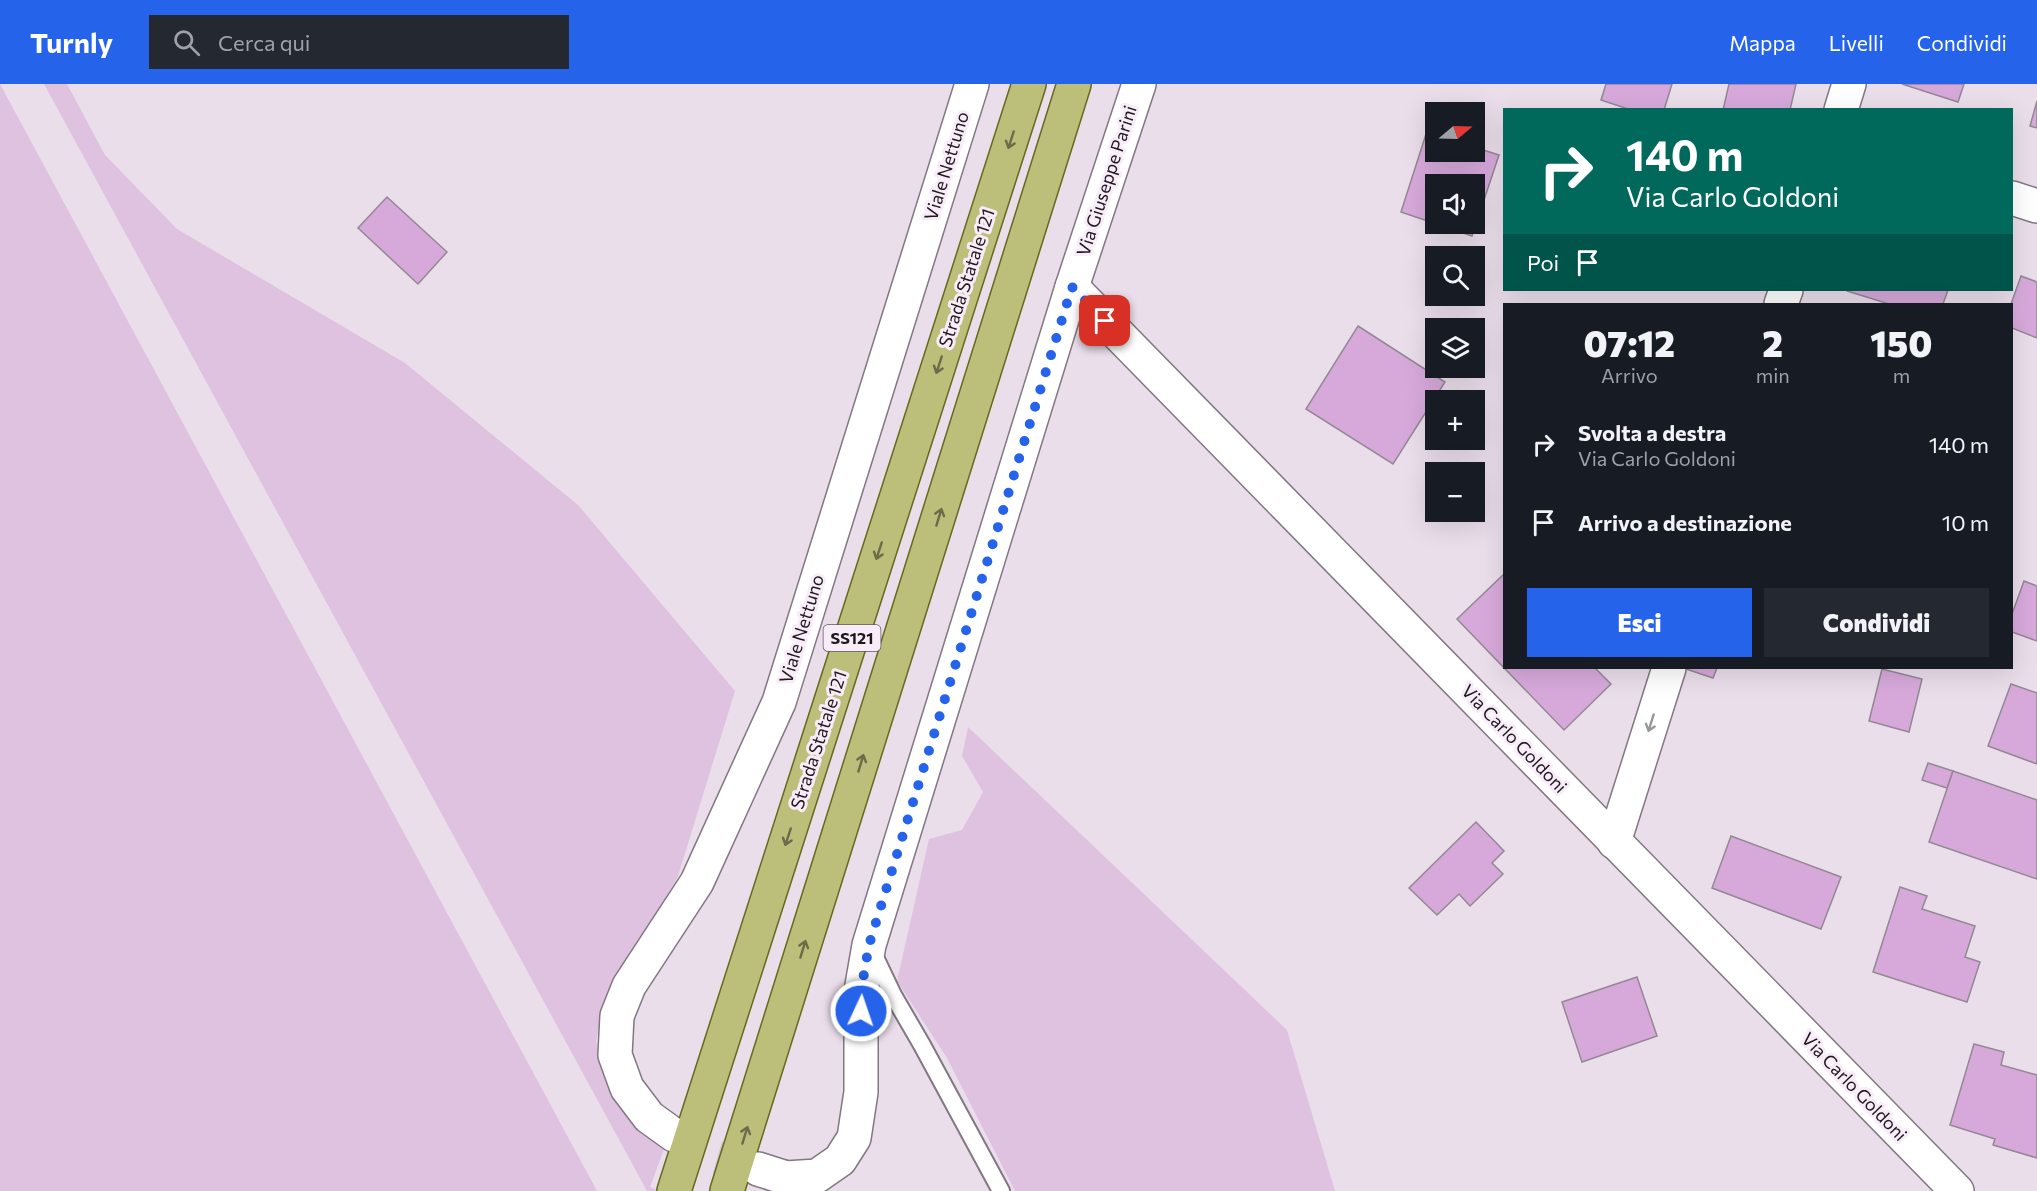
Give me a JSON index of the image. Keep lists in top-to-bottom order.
{
  "streets": {
    "main road": ["Strada Statale 121", "SS121"],
    "street": ["Viale Nettuno", "Via Giuseppe Parini", "Via Carlo Goldoni"]
  },
  "crossings": [
    ["Via Giuseppe Parini", "Via Carlo Goldoni"]
  ],
  "north": "right",
  "page": {
    "header": "Turnly",
    "search": "Cerca qui",
    "nav": ["Mappa", "Livelli", "Condividi"],
    "map_buttons": ["+", "−"],
    "turn": ["140 m", "Via Carlo Goldoni"],
    "then": "Poi",
    "eta": [
      "07:12",
      "Arrivo",
      "2",
      "min",
      "150",
      "m"
    ],
    "list": [
      {
        "name": "Svolta a destra",
        "note": "Via Carlo Goldoni",
        "value": "140 m"
      },
      {
        "name": "Arrivo a destinazione",
        "value": "10 m"
      }
    ],
    "buttons": ["Esci", "Condividi"]
  }
}
